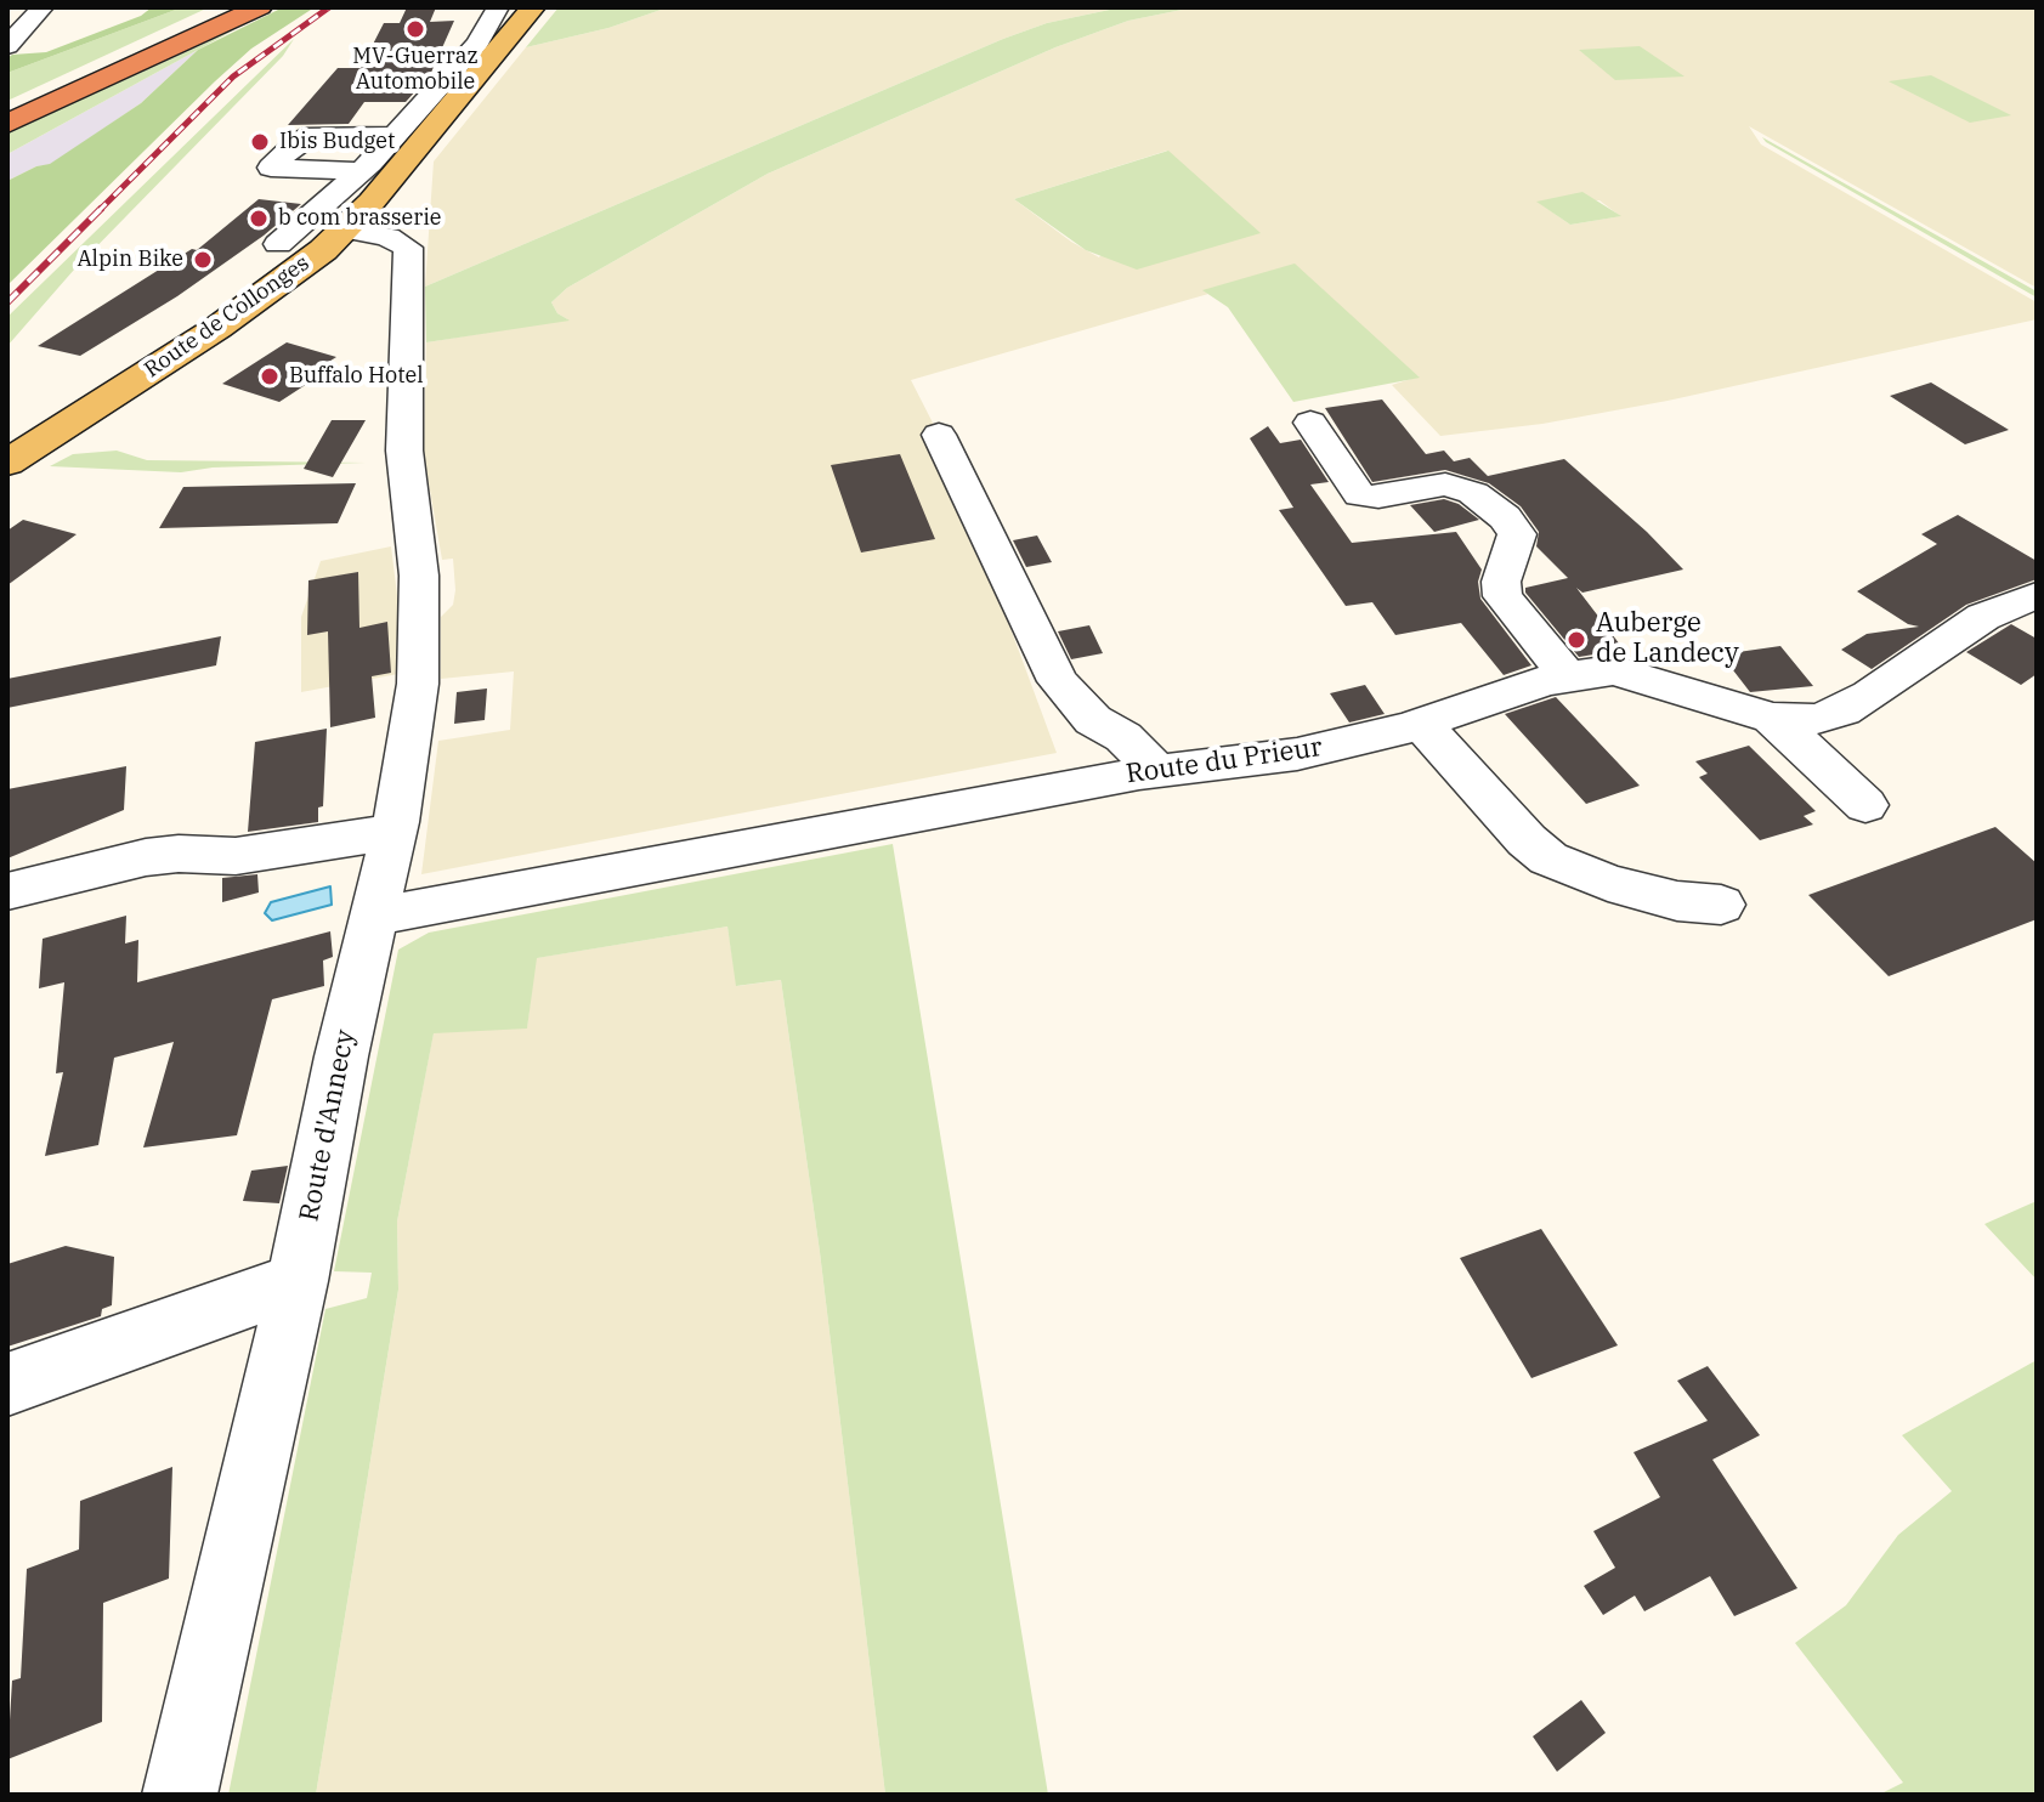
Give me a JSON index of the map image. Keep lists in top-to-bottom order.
{
  "streets": {
    "main road": ["Route de Collonges"],
    "street": ["Route du Prieur", "Route d'Annecy"]
  },
  "crossings": [
    ["Route de Collonges", "Route d'Annecy"],
    ["Route du Prieur", "Route d'Annecy"]
  ],
  "places": [
    "MV-Guerraz Automobile",
    "Ibis Budget",
    "b com brasserie",
    "Alpin Bike",
    "Buffalo Hotel",
    "Auberge de Landecy"
  ]
}
